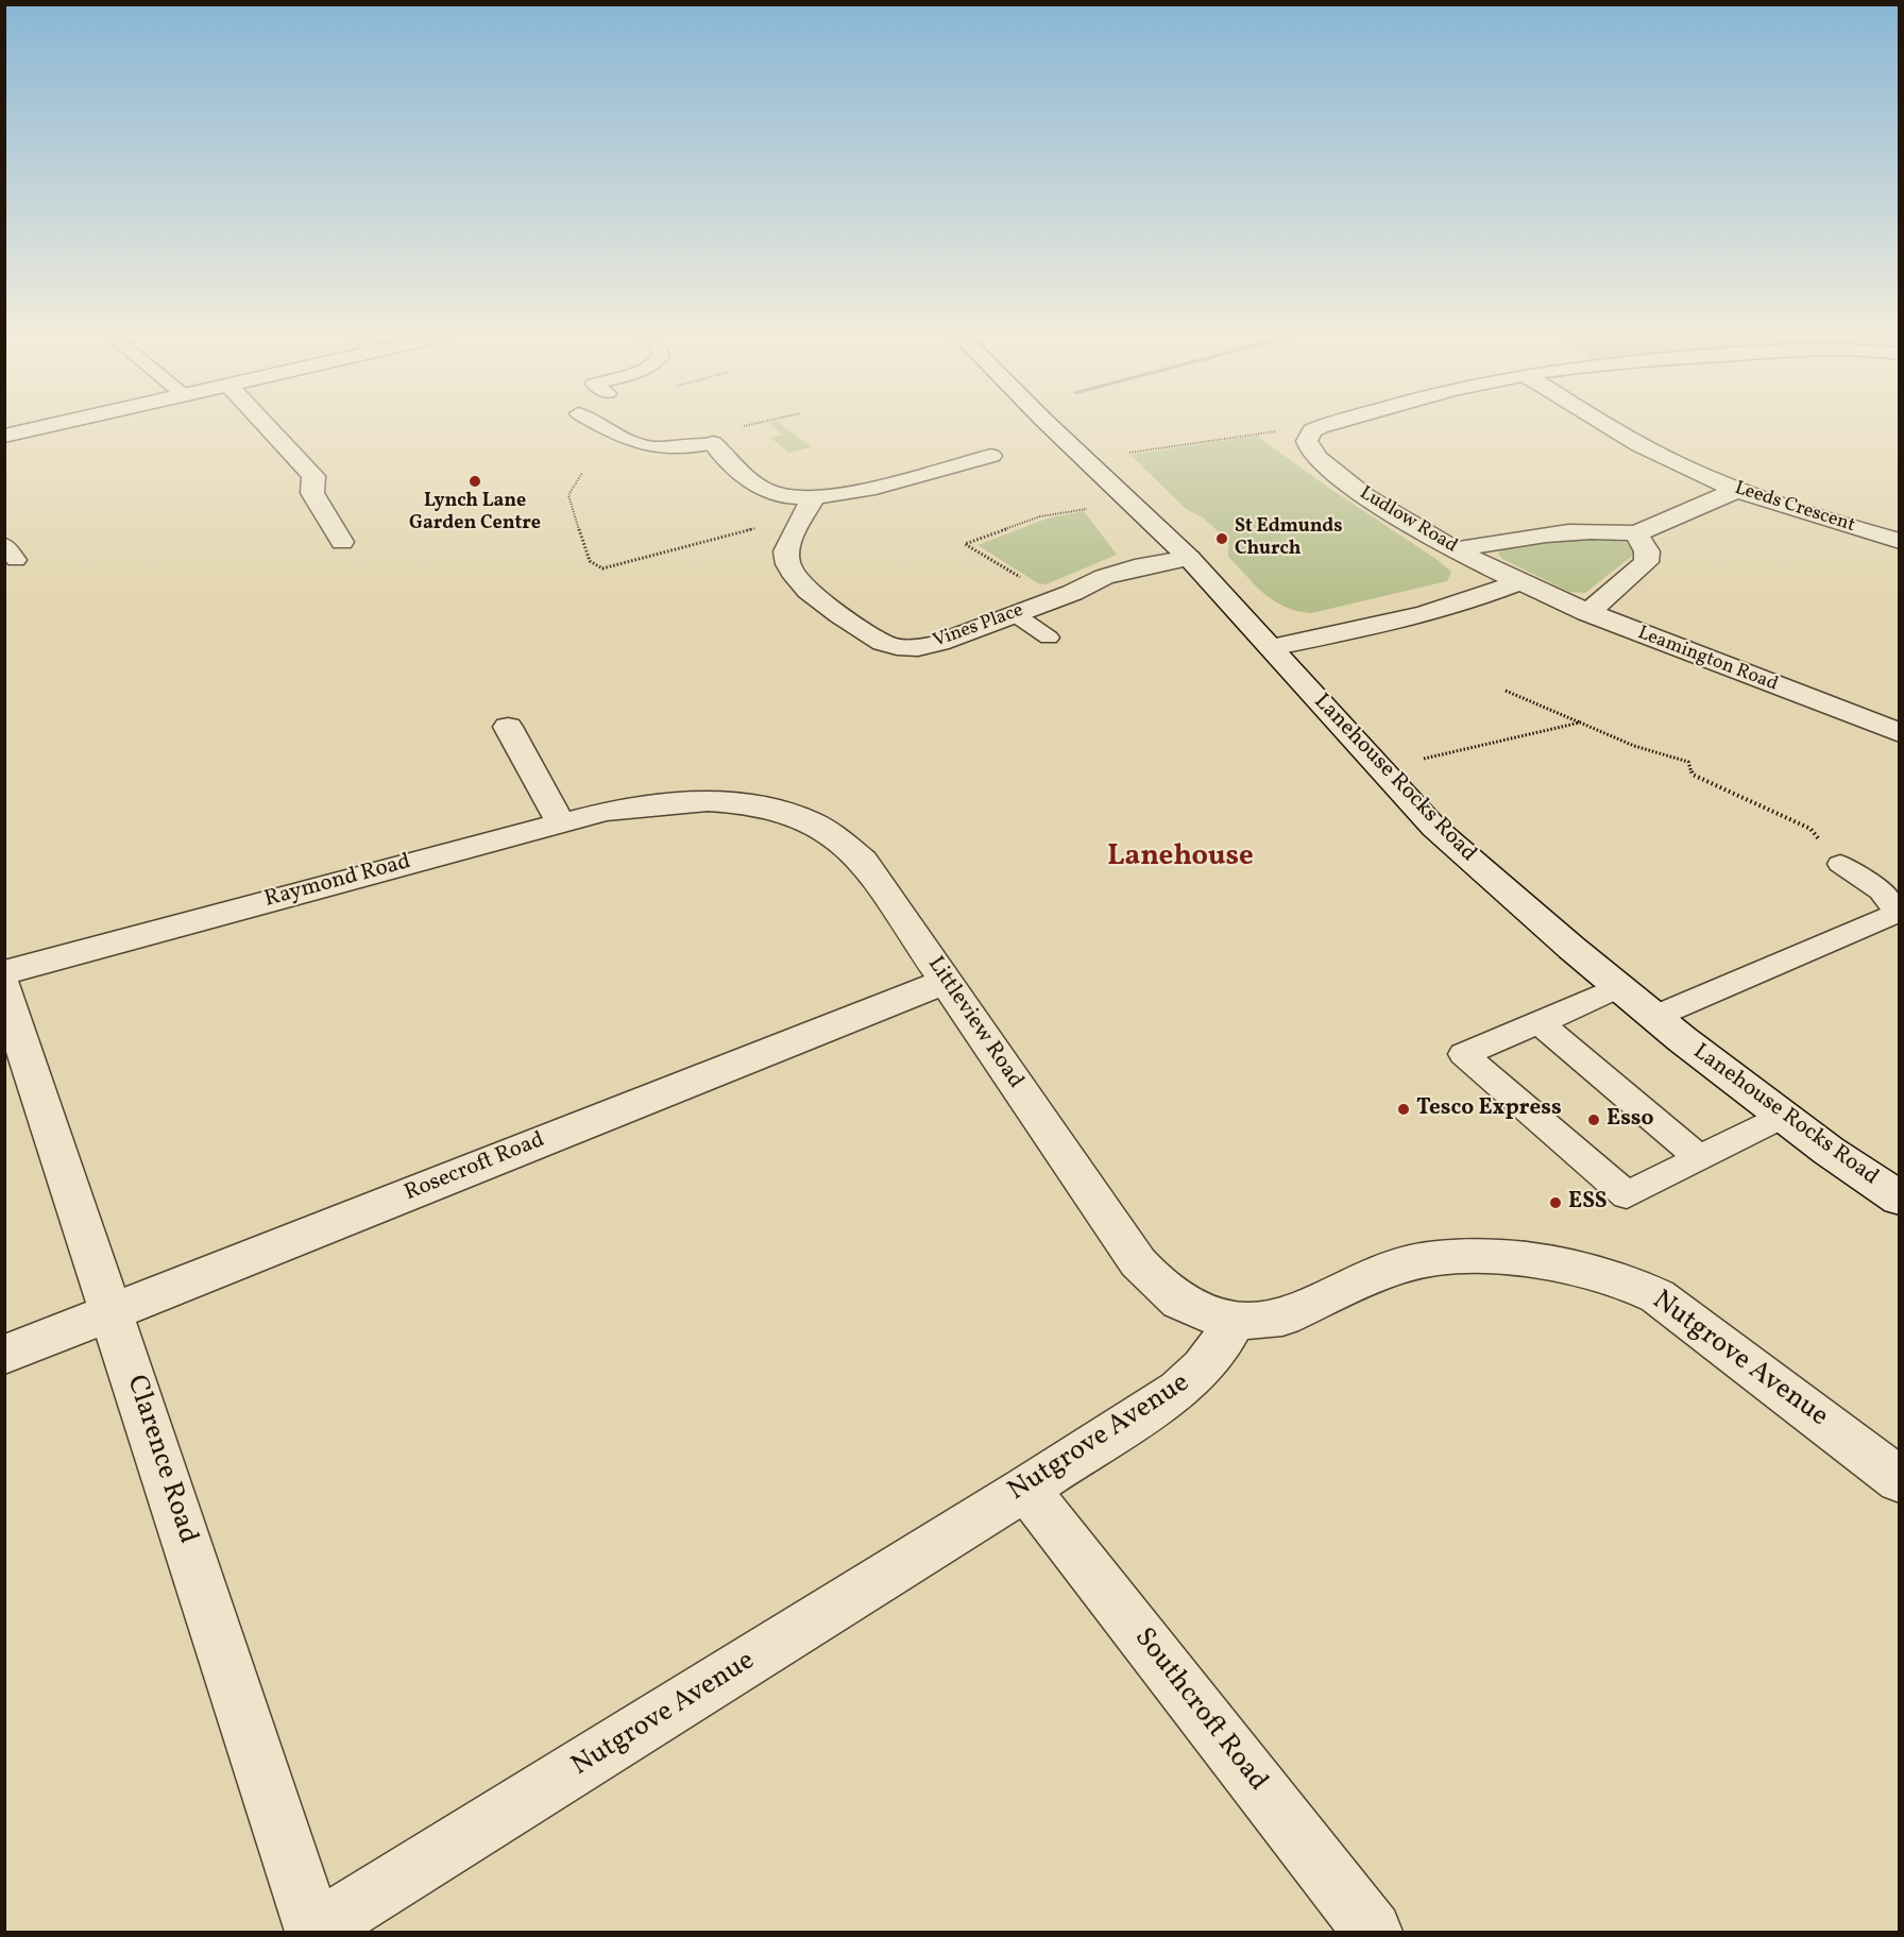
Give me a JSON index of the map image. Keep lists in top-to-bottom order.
{
  "streets": {
    "street": [
      "Leeds Crescent",
      "Ludlow Road",
      "Vines Place",
      "Leamington Road",
      "Lanehouse Rocks Road",
      "Raymond Road",
      "Littleview Road",
      "Rosecroft Road",
      "Nutgrove Avenue",
      "Clarence Road",
      "Southcroft Road"
    ]
  },
  "crossings": [
    ["Ludlow Road", "Leamington Road"],
    ["Vines Place", "Lanehouse Rocks Road"],
    ["Raymond Road", "Littleview Road"],
    ["Littleview Road", "Rosecroft Road"],
    ["Littleview Road", "Nutgrove Avenue"],
    ["Rosecroft Road", "Clarence Road"],
    ["Nutgrove Avenue", "Clarence Road"],
    ["Nutgrove Avenue", "Southcroft Road"]
  ],
  "districts": ["Lanehouse"],
  "places": [
    "Lynch Lane Garden Centre",
    "St Edmunds Church",
    "Tesco Express",
    "Esso",
    "ESS"
  ]
}
